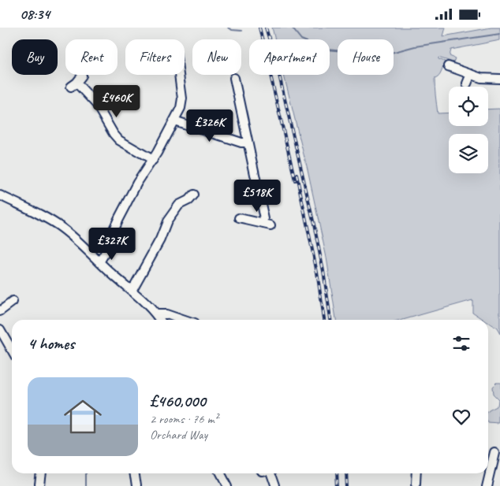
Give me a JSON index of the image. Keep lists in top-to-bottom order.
{
  "page": {
    "status": "08:34",
    "chip": [
      "Buy",
      "Rent",
      "Filters",
      "New",
      "Apartment",
      "House"
    ],
    "price": [
      "£460K",
      "£326K",
      "£518K",
      "£327K"
    ],
    "heading": "4 homes",
    "list": [
      {
        "name": "£460,000",
        "note": "2 rooms · 76 m² · Orchard Way"
      }
    ]
  }
}
